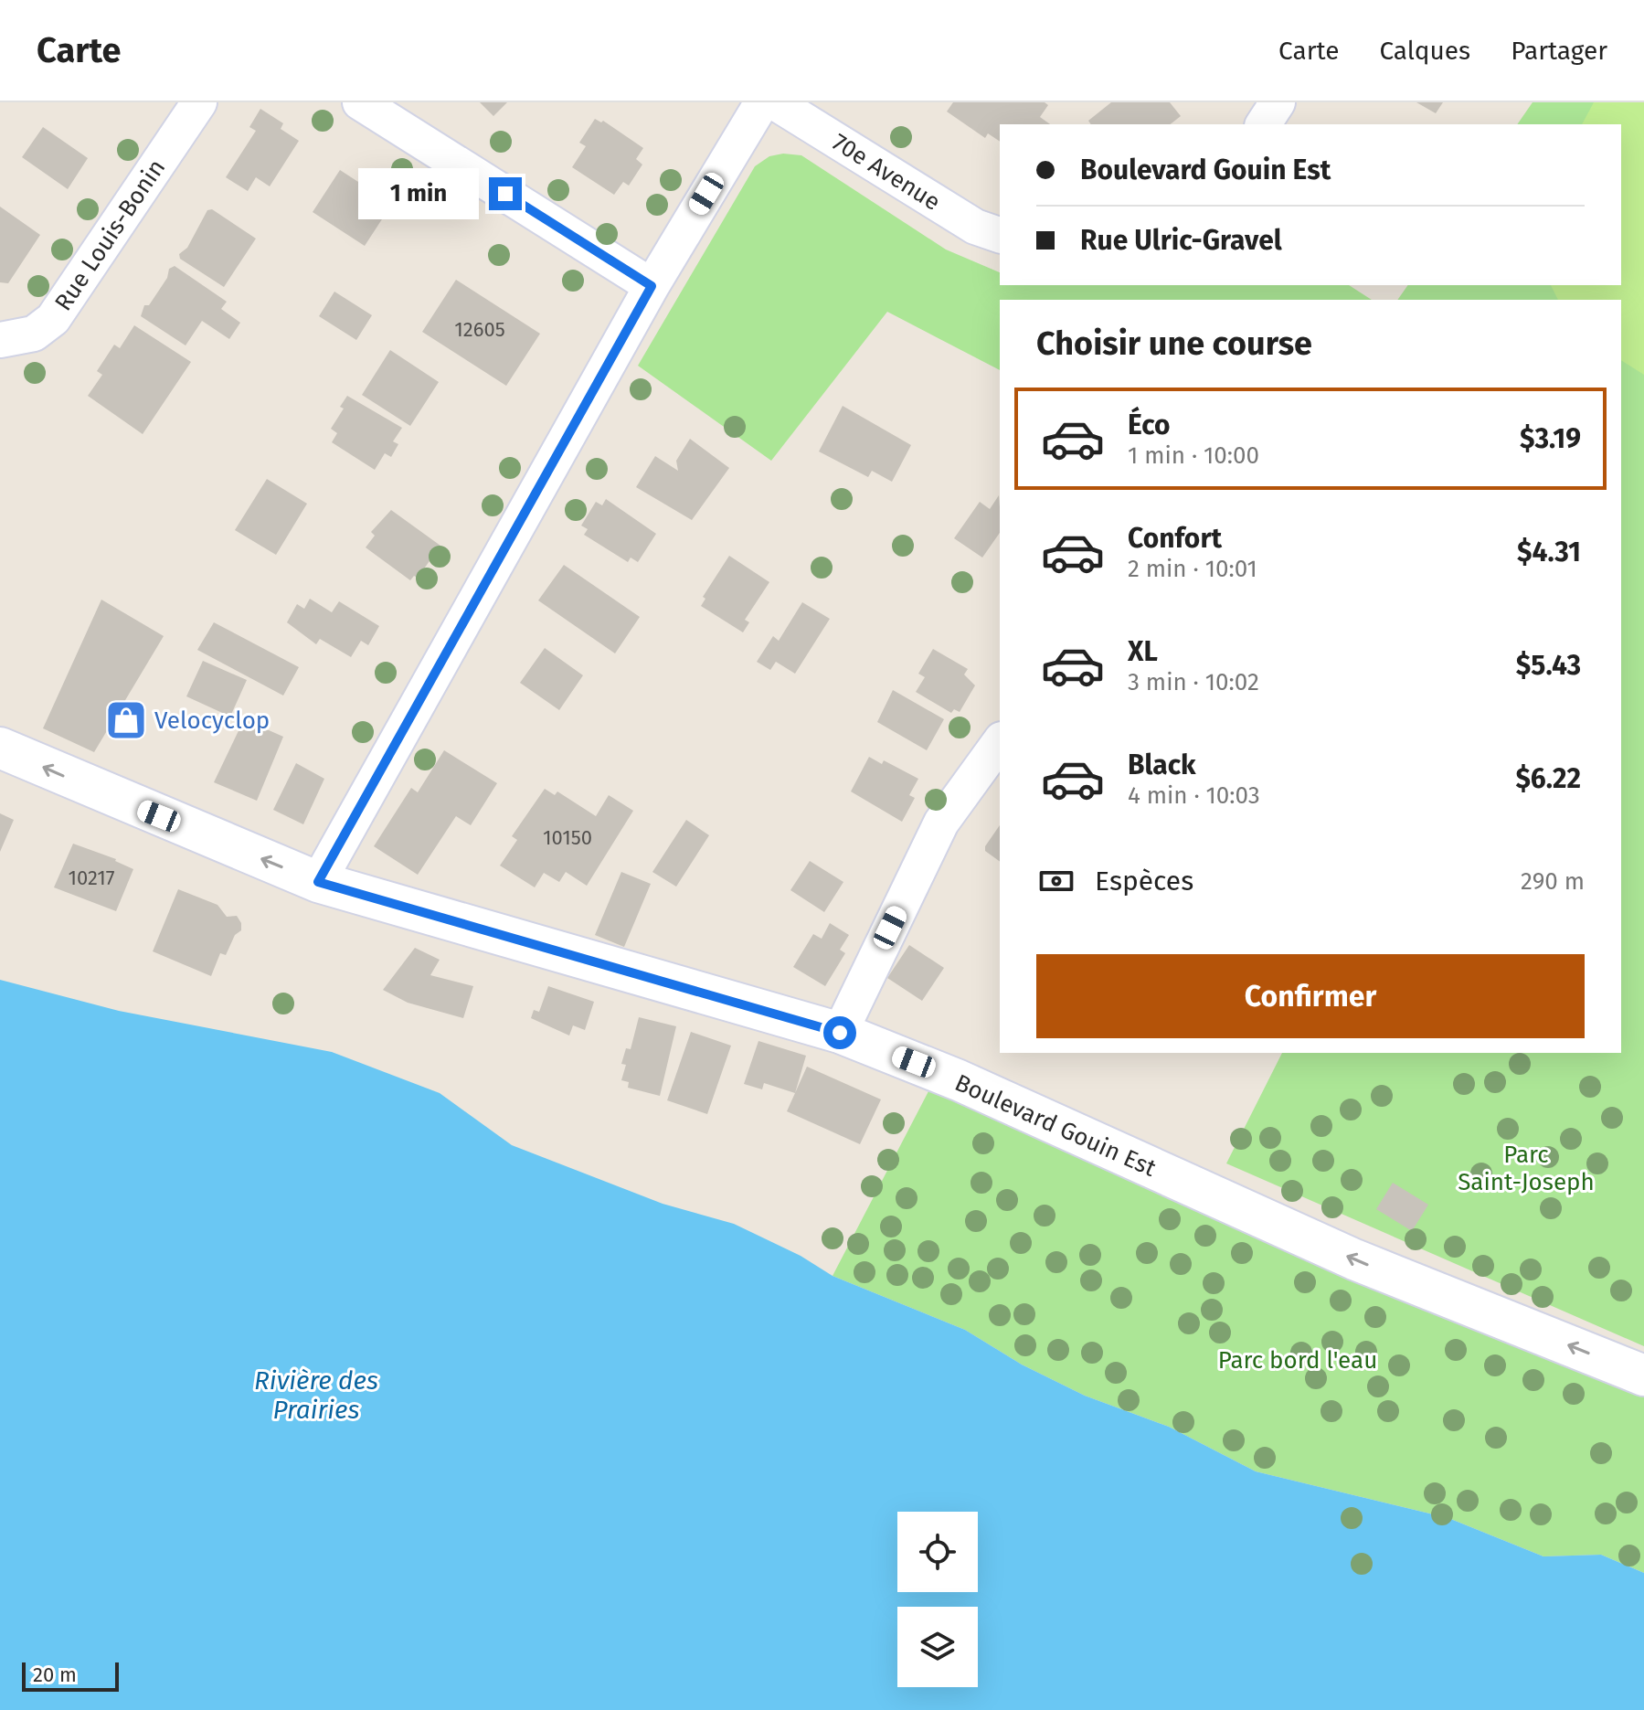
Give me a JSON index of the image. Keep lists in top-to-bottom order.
{
  "streets": {
    "street": ["70e Avenue", "Rue Louis-Bonin", "Boulevard Gouin Est"]
  },
  "one_way": ["Boulevard Gouin Est"],
  "water": ["Rivière des Prairies"],
  "parks": ["Parc Saint-Joseph", "Parc bord l'eau"],
  "places": {
    "shop": ["Velocyclop"]
  },
  "house_numbers": ["12605", "10150", "10217"],
  "scale_bar": "20 m",
  "page": {
    "header": "Carte",
    "nav": ["Carte", "Calques", "Partager"],
    "banner": ["Boulevard Gouin Est", "Rue Ulric-Gravel"],
    "bubble": "1 min",
    "heading": "Choisir une course",
    "list": [
      {
        "name": "Éco",
        "note": "1 min · 10:00",
        "value": "$3.19"
      },
      {
        "name": "Confort",
        "note": "2 min · 10:01",
        "value": "$4.31"
      },
      {
        "name": "XL",
        "note": "3 min · 10:02",
        "value": "$5.43"
      },
      {
        "name": "Black",
        "note": "4 min · 10:03",
        "value": "$6.22"
      }
    ],
    "pay": ["Espèces", "290 m"],
    "buttons": "Confirmer",
    "scale": "20 m"
  }
}
